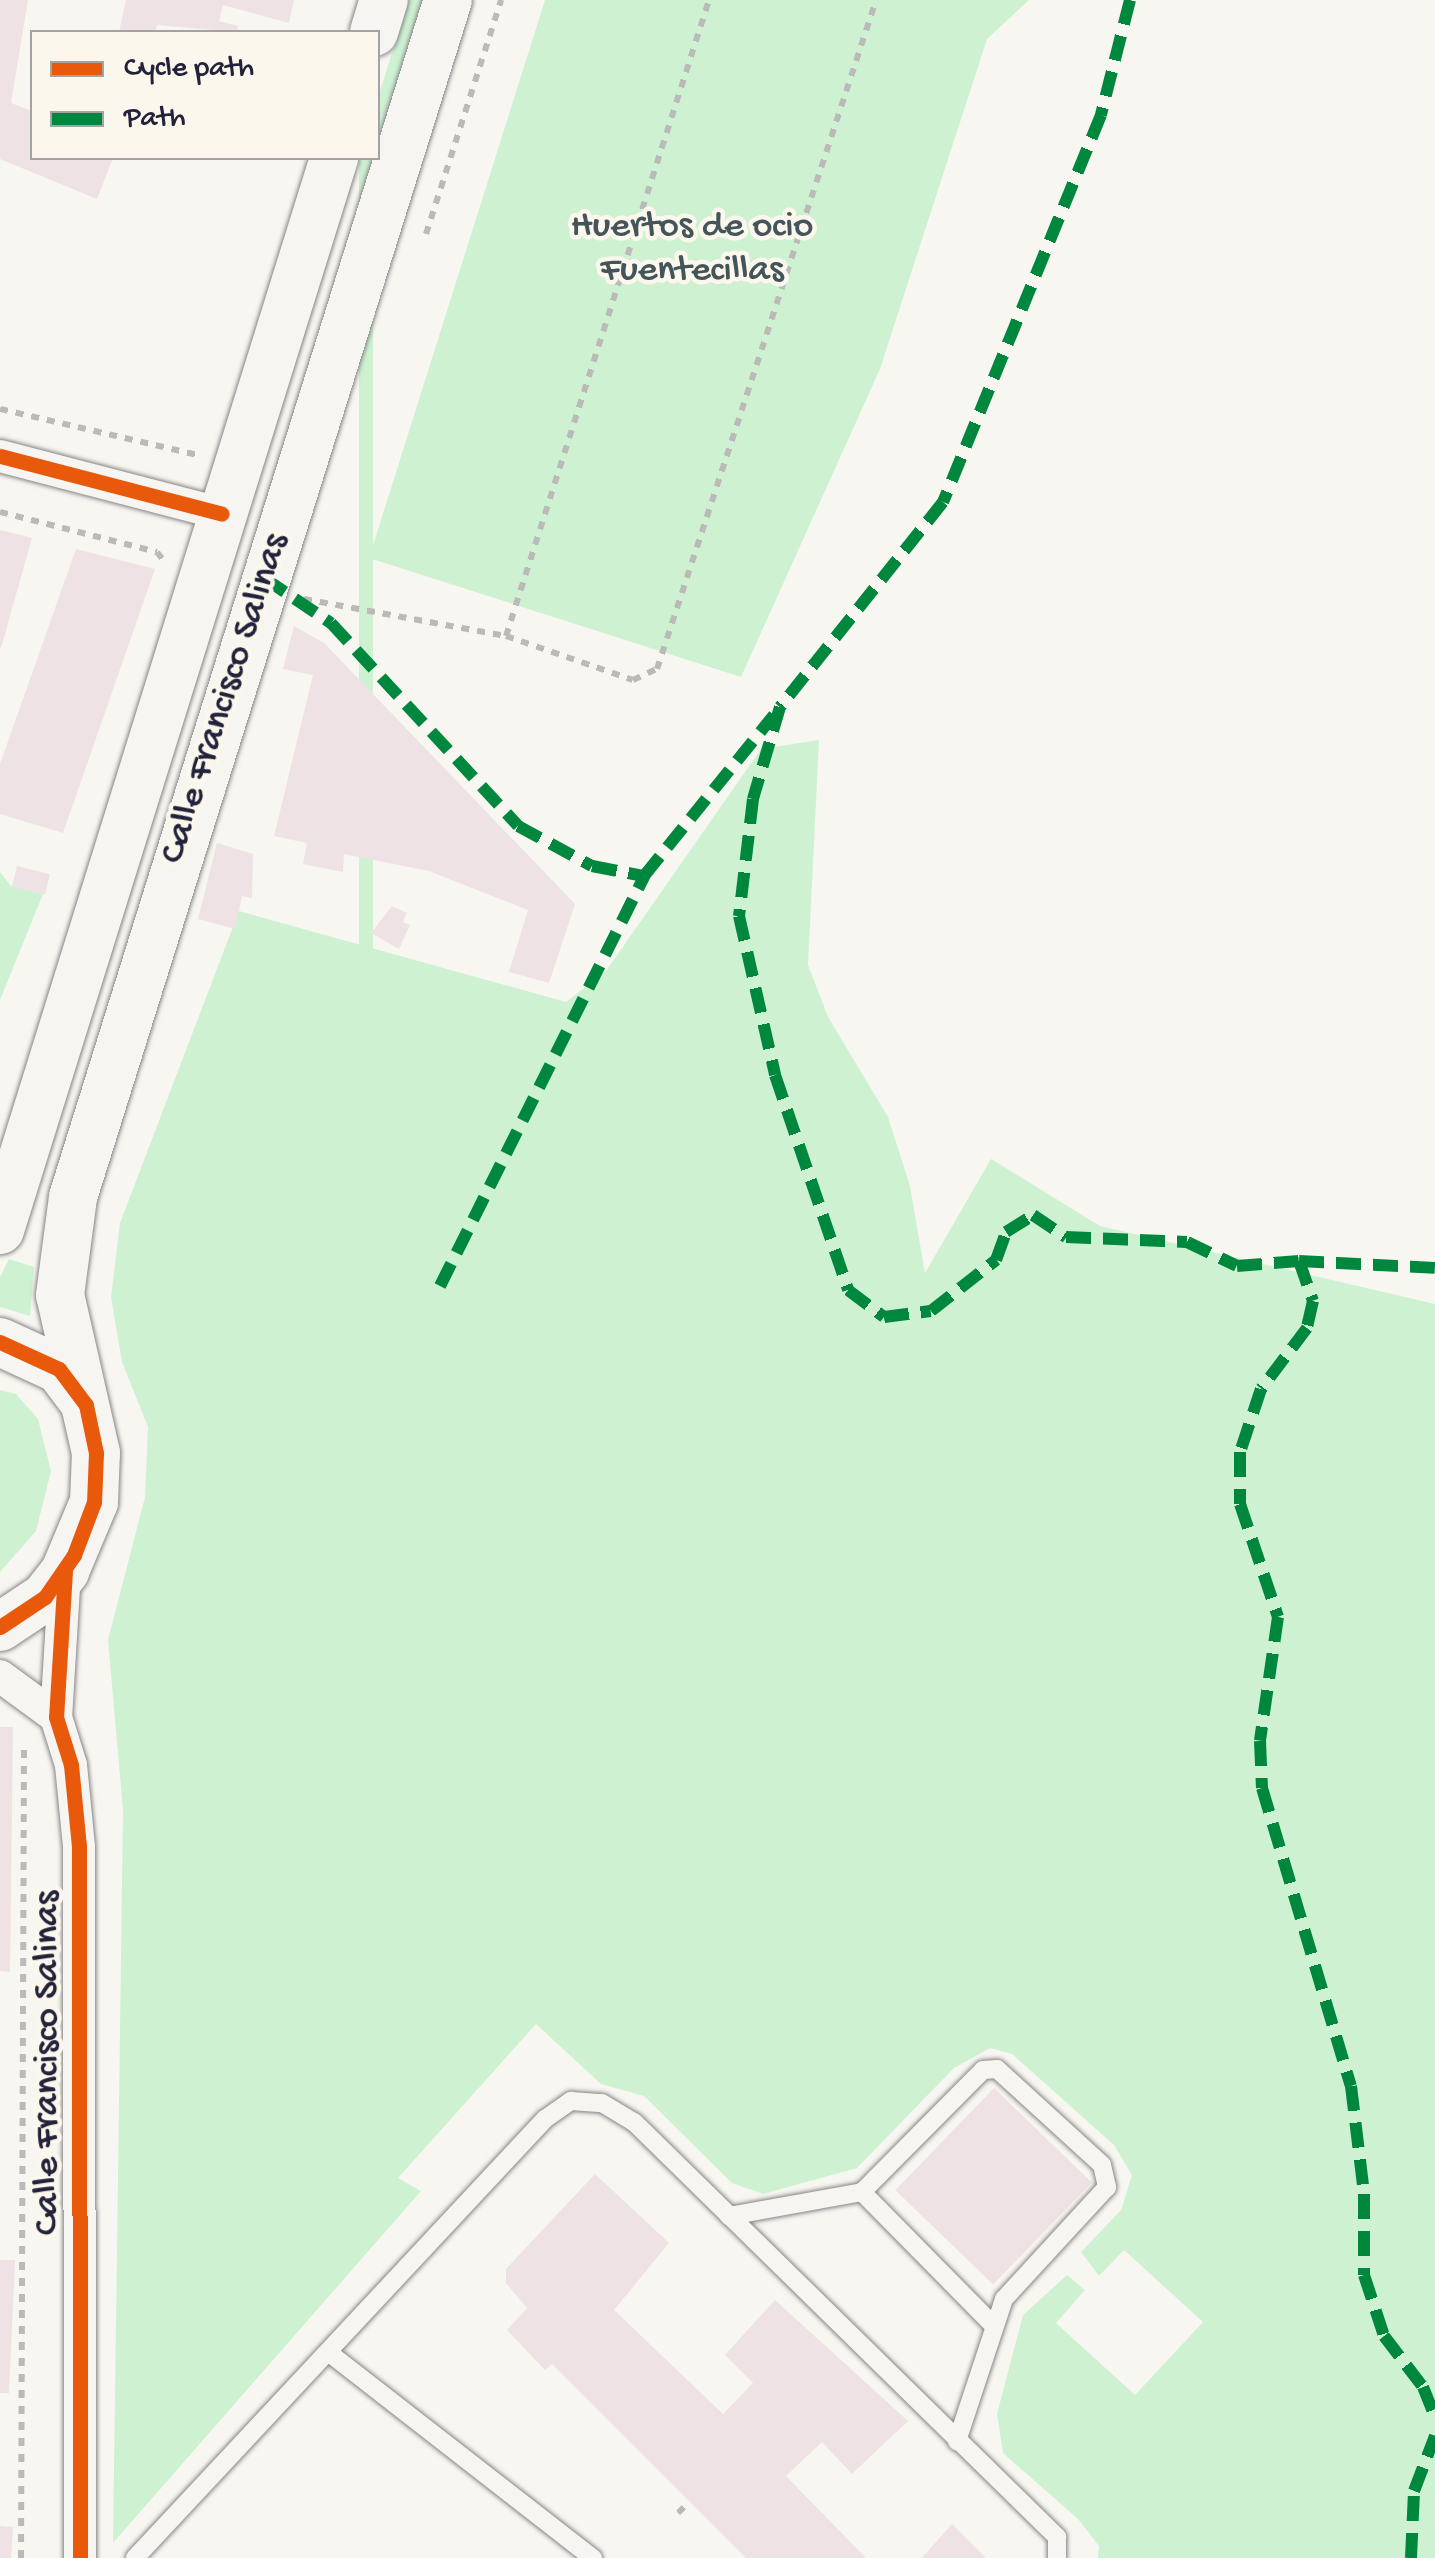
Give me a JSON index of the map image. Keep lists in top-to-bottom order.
{
  "streets": {
    "main road": ["Calle Francisco Salinas"]
  },
  "parks": ["Huertos de ocio Fuentecillas"],
  "legend": ["Cycle path", "Path"]
}
